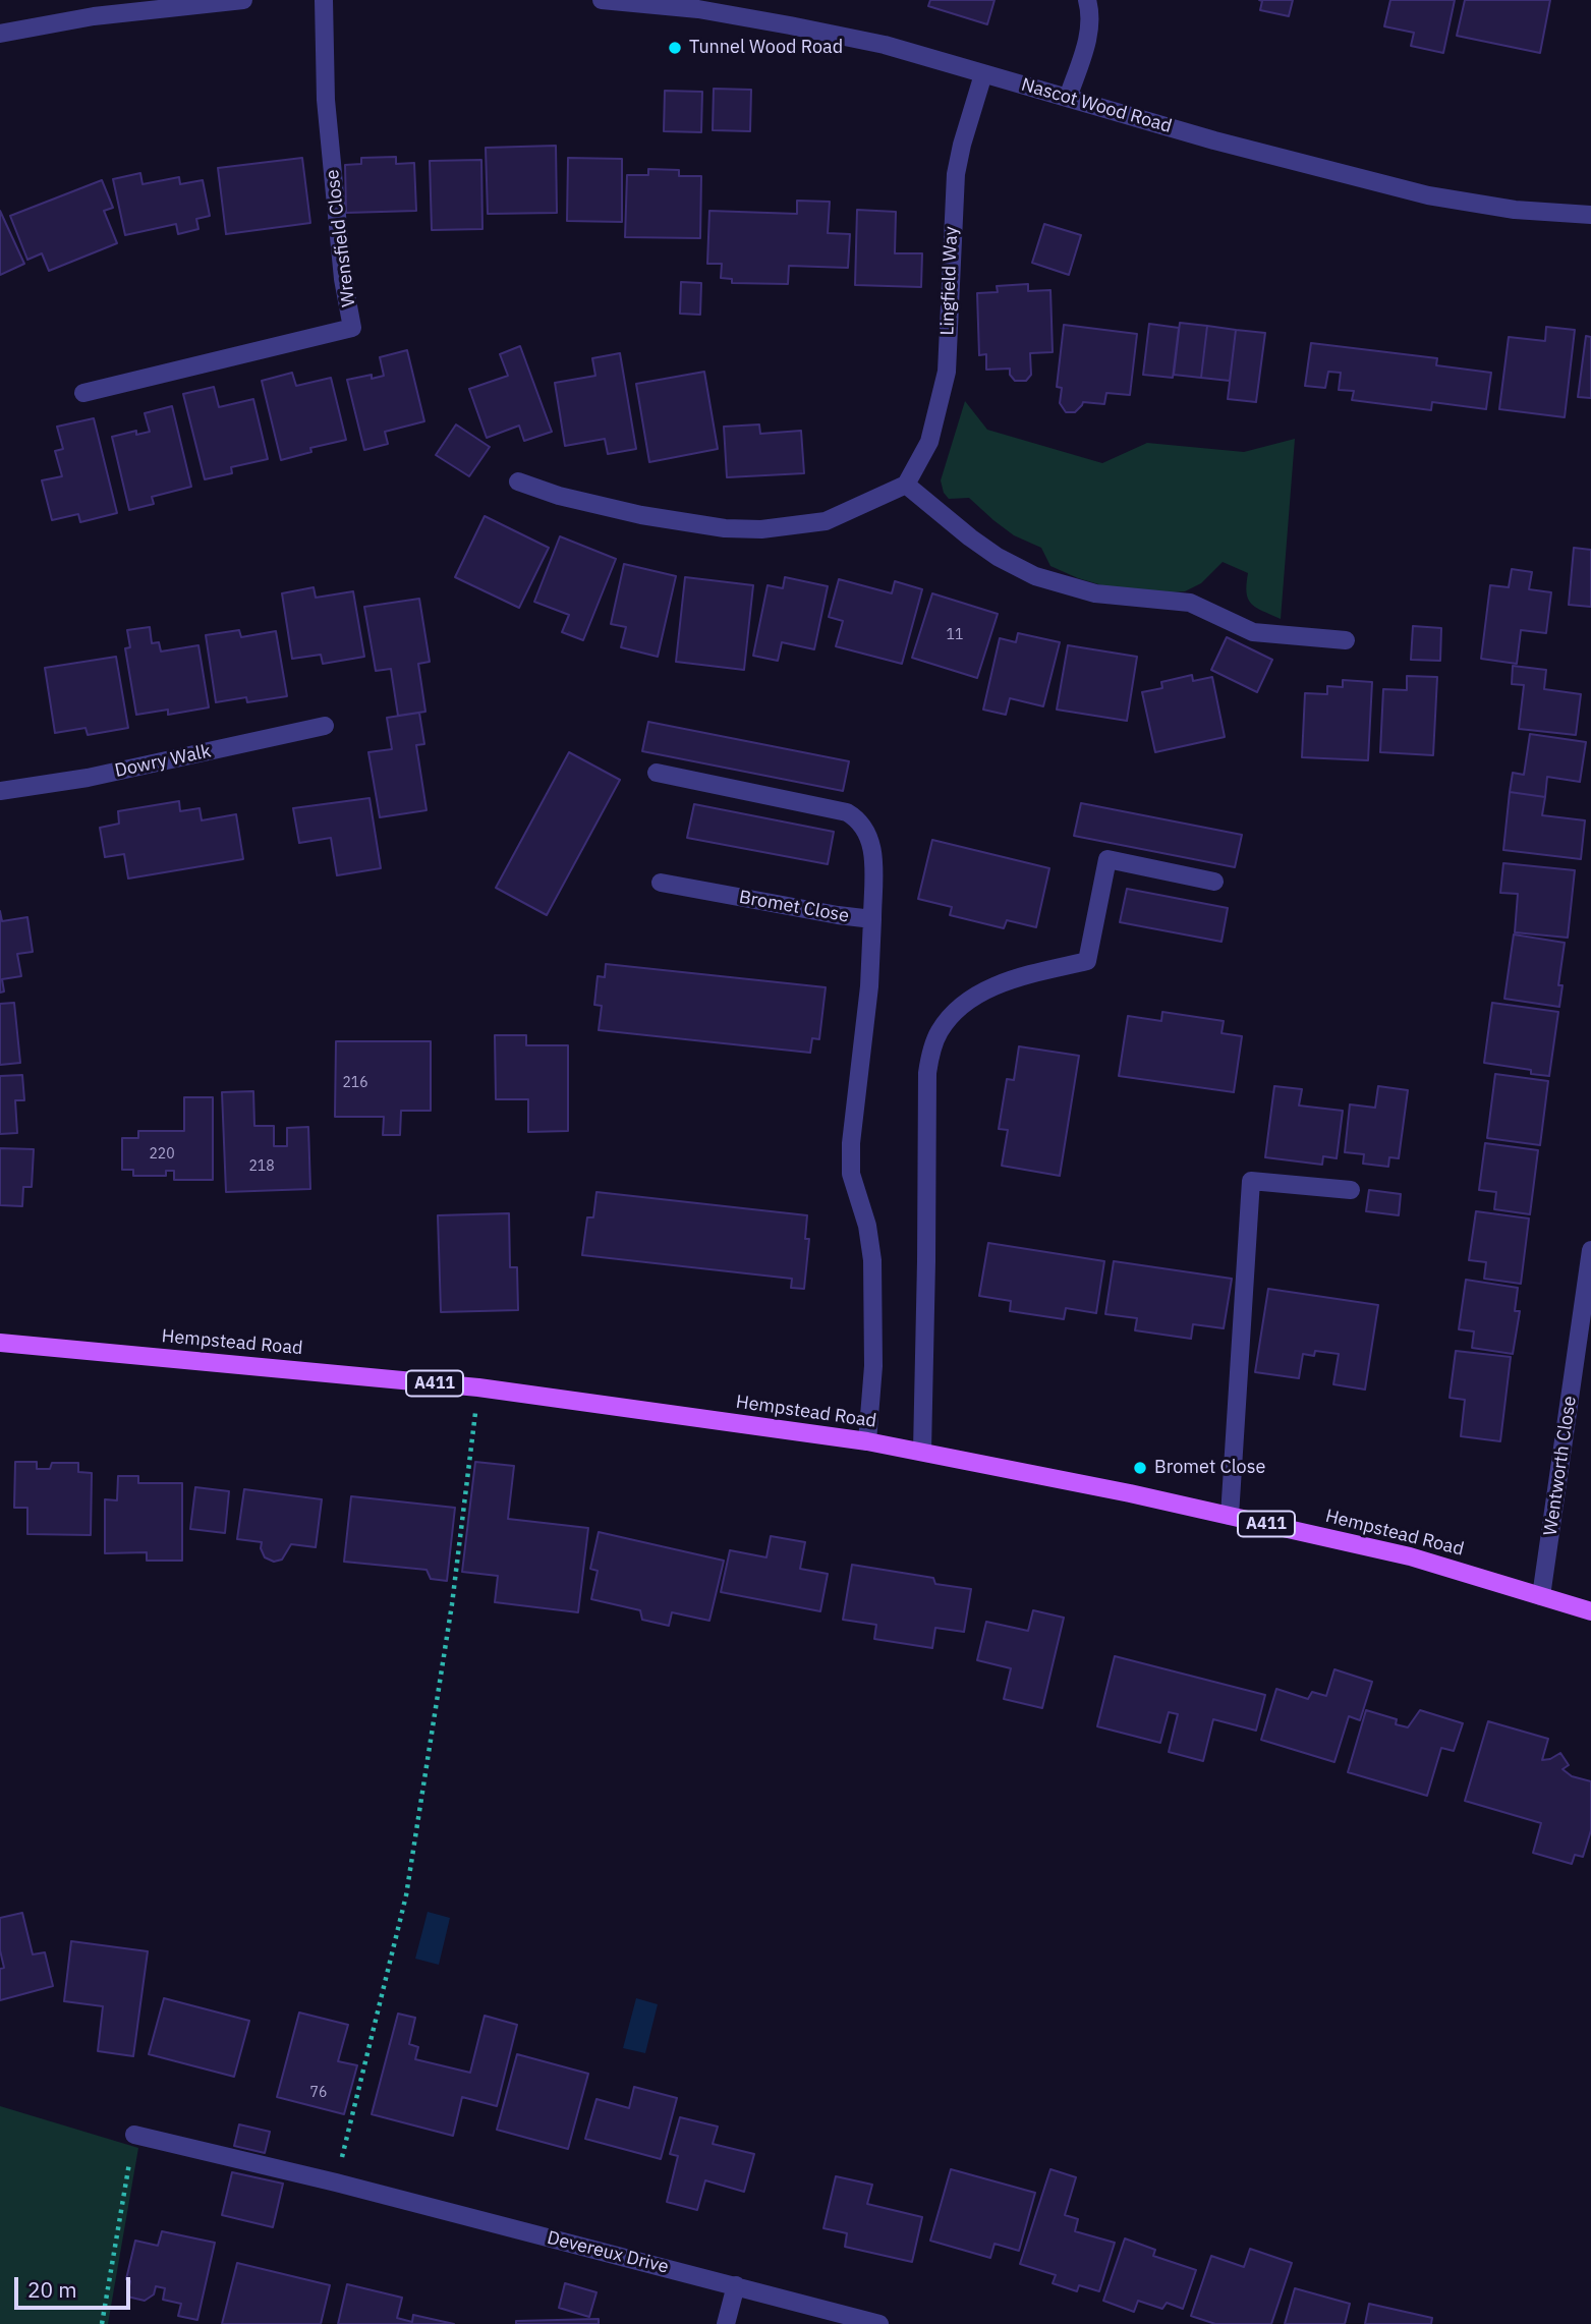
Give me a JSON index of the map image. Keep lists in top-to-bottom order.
{
  "streets": {
    "main road": ["Hempstead Road", "A411"],
    "street": [
      "Nascot Wood Road",
      "Wrensfield Close",
      "Lingfield Way",
      "Dowry Walk",
      "Bromet Close",
      "Wentworth Close",
      "Devereux Drive"
    ]
  },
  "crossings": [
    ["Nascot Wood Road", "Lingfield Way"],
    ["Bromet Close", "Hempstead Road"],
    ["Hempstead Road", "Wentworth Close"]
  ],
  "places": ["Tunnel Wood Road", "Bromet Close"],
  "house_numbers": [
    "11",
    "216",
    "220",
    "218",
    "76"
  ],
  "scale_bar": "20 m"
}
